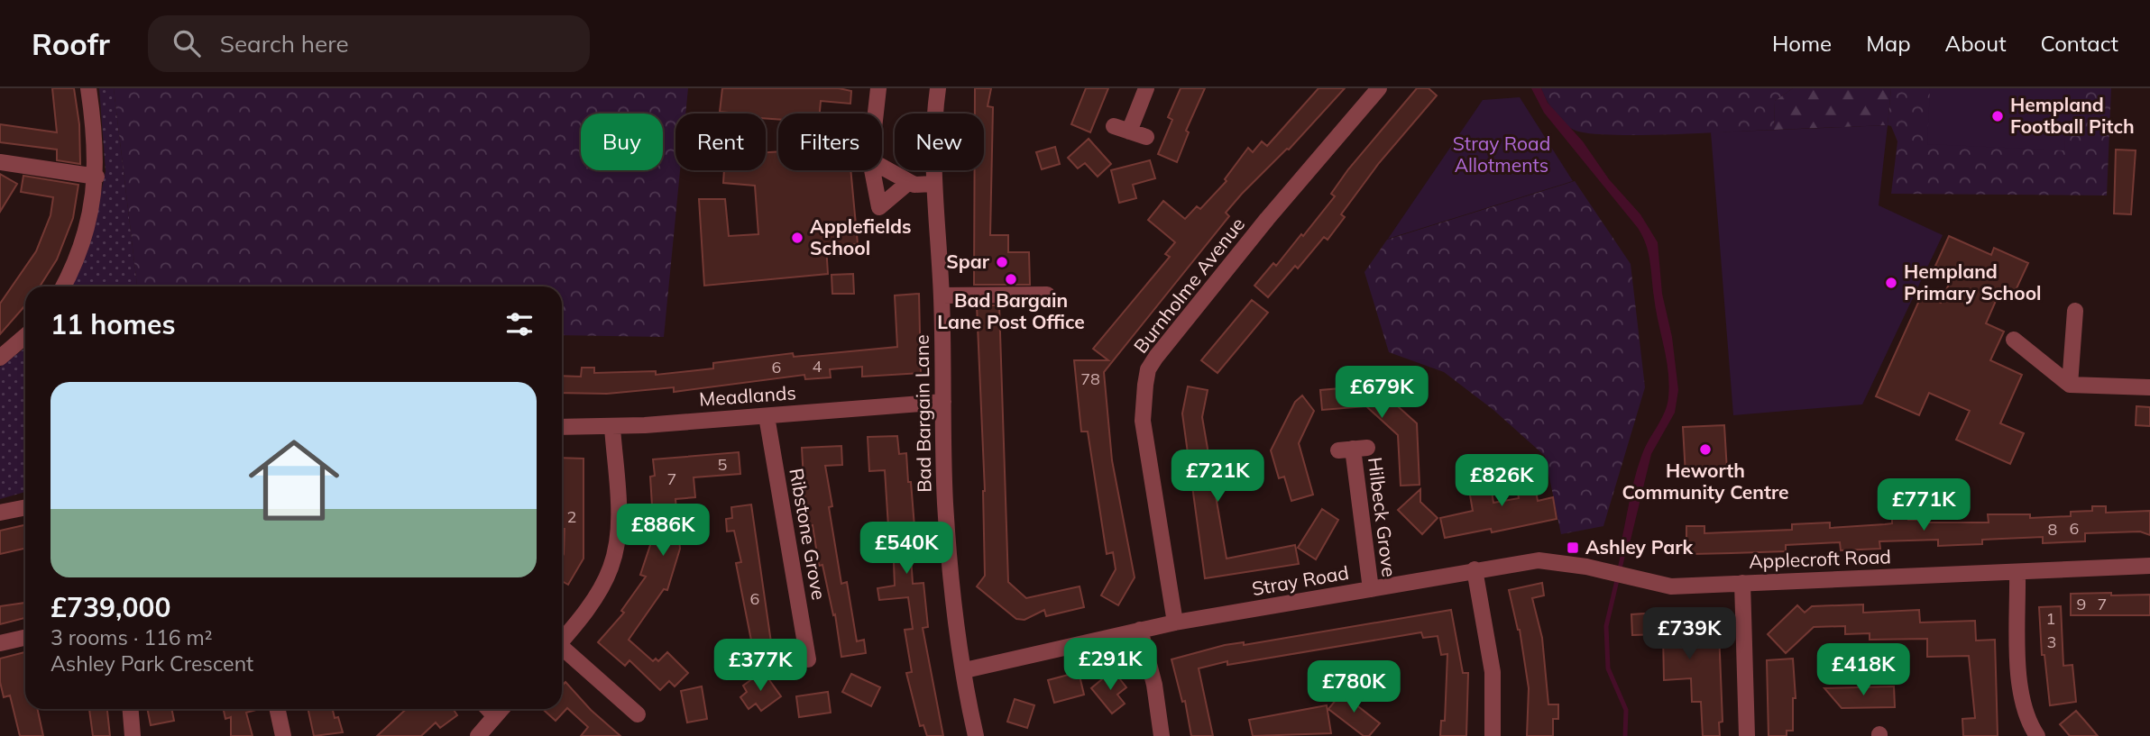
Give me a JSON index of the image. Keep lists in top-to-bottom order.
{
  "streets": {
    "street": [
      "Burnholme Avenue",
      "Meadlands",
      "Bad Bargain Lane",
      "Hilbeck Grove",
      "Ribstone Grove",
      "Applecroft Road",
      "Stray Road"
    ]
  },
  "crossings": [
    ["Burnholme Avenue", "Stray Road"],
    ["Meadlands", "Bad Bargain Lane"],
    ["Meadlands", "Ribstone Grove"],
    ["Bad Bargain Lane", "Stray Road"],
    ["Hilbeck Grove", "Stray Road"],
    ["Applecroft Road", "Stray Road"]
  ],
  "parks": ["Stray Road Allotments"],
  "places": {
    "other": [
      "Hempland Football Pitch",
      "Applefields School",
      "Spar",
      "Bad Bargain Lane Post Office",
      "Hempland Primary School",
      "Heworth Community Centre"
    ],
    "transit": ["Ashley Park"]
  },
  "house_numbers": [
    "4",
    "6",
    "78",
    "5",
    "7",
    "2",
    "6",
    "8",
    "6",
    "9",
    "7",
    "1",
    "3"
  ],
  "page": {
    "header": "Roofr",
    "search": "Search here",
    "nav": [
      "Home",
      "Map",
      "About",
      "Contact"
    ],
    "chip": [
      "Buy",
      "Rent",
      "Filters",
      "New"
    ],
    "heading": "11 homes",
    "list": [
      {
        "name": "£739,000",
        "note": "3 rooms · 116 m² · Ashley Park Crescent"
      }
    ],
    "price": [
      "£679K",
      "£721K",
      "£826K",
      "£771K",
      "£886K",
      "£540K",
      "£739K",
      "£291K",
      "£377K",
      "£418K",
      "£780K"
    ]
  }
}
